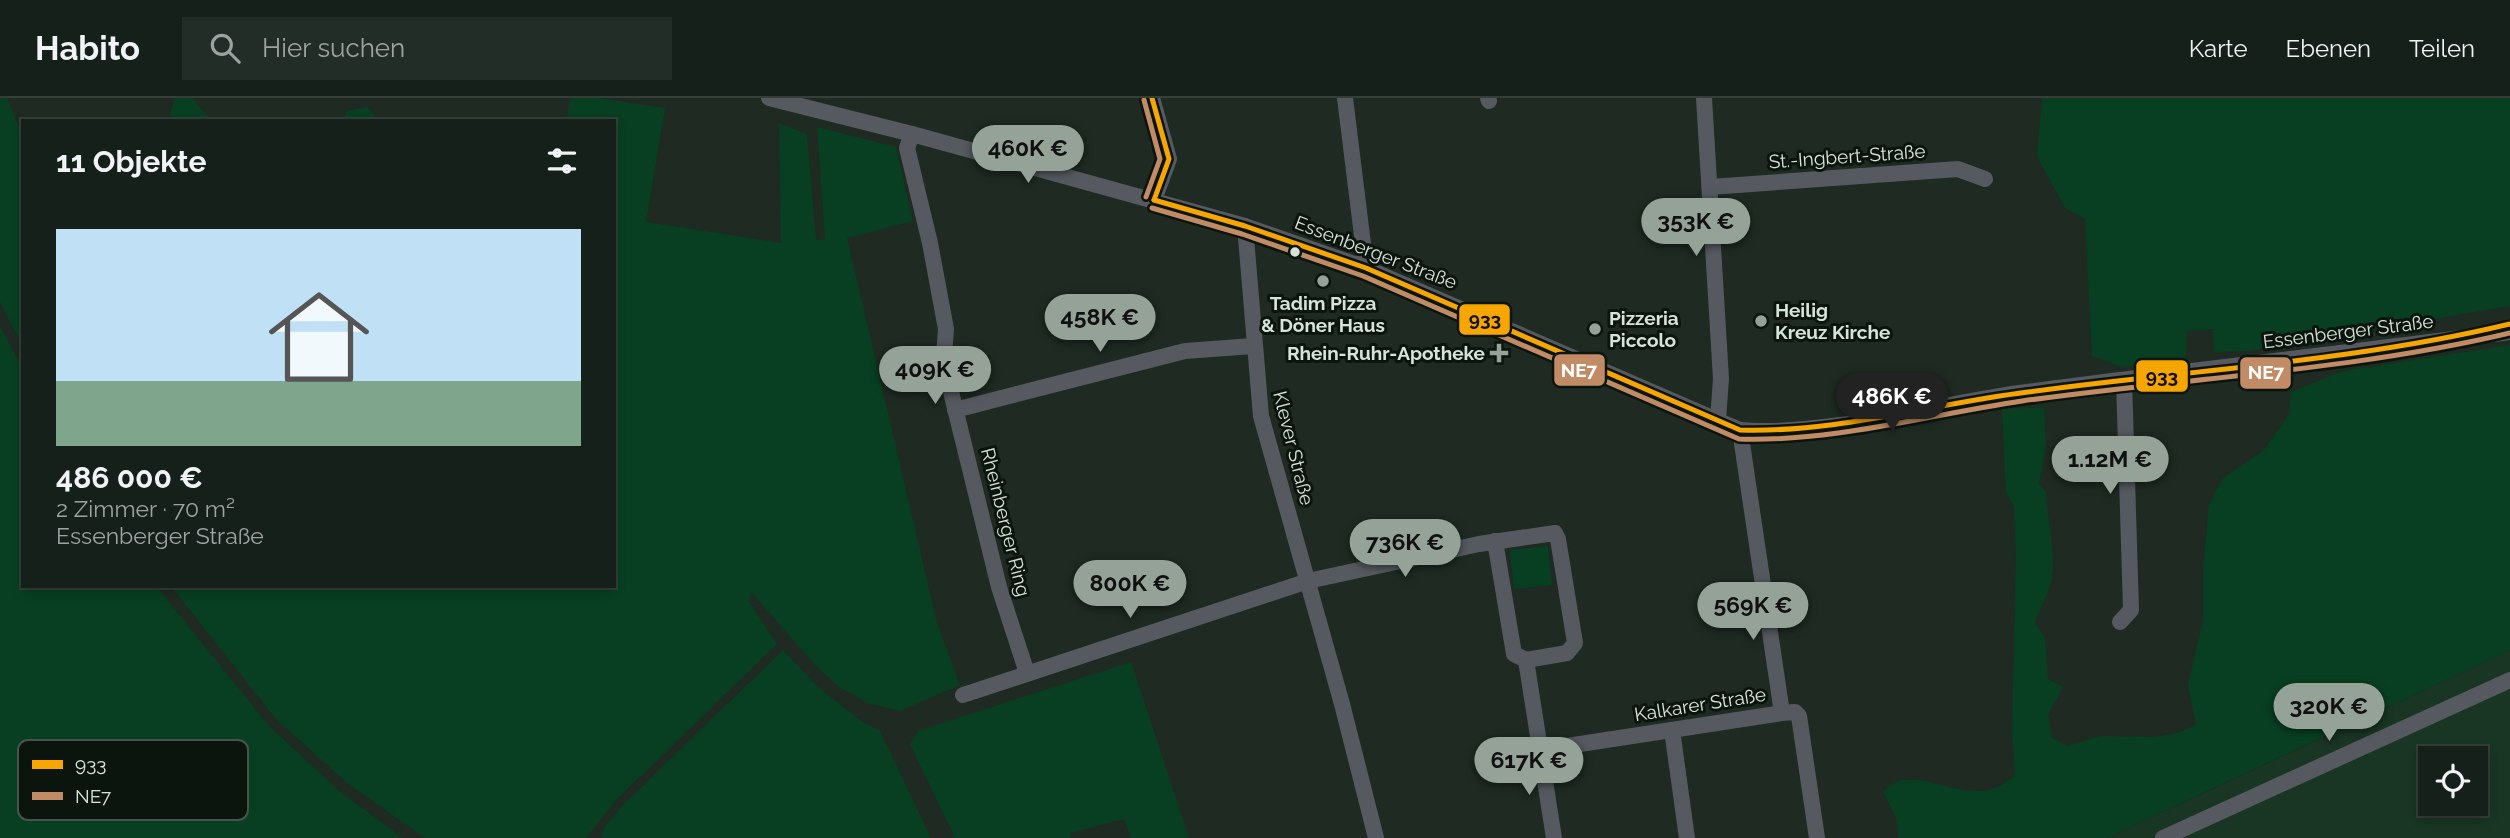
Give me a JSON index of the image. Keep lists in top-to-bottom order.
{
  "streets": {
    "street": [
      "St.-Ingbert-Straße",
      "Essenberger Straße",
      "Klever Straße",
      "Rheinberger Ring",
      "Kalkarer Straße"
    ]
  },
  "crossings": [
    ["Essenberger Straße", "Klever Straße"],
    ["Essenberger Straße", "Rheinberger Ring"]
  ],
  "places": {
    "other": ["Tadim Pizza & Döner Haus", "Heilig Kreuz Kirche", "Pizzeria Piccolo"],
    "health": ["Rhein-Ruhr-Apotheke"]
  },
  "lines": ["transit line 933", "transit line NE7"],
  "legend": ["933", "NE7"],
  "page": {
    "header": "Habito",
    "search": "Hier suchen",
    "nav": ["Karte", "Ebenen", "Teilen"],
    "heading": "11 Objekte",
    "price": [
      "460K €",
      "353K €",
      "458K €",
      "409K €",
      "486K €",
      "1.12M €",
      "736K €",
      "800K €",
      "569K €",
      "320K €",
      "617K €"
    ],
    "list": [
      {
        "name": "486 000 €",
        "note": "2 Zimmer · 70 m² · Essenberger Straße"
      }
    ]
  }
}
